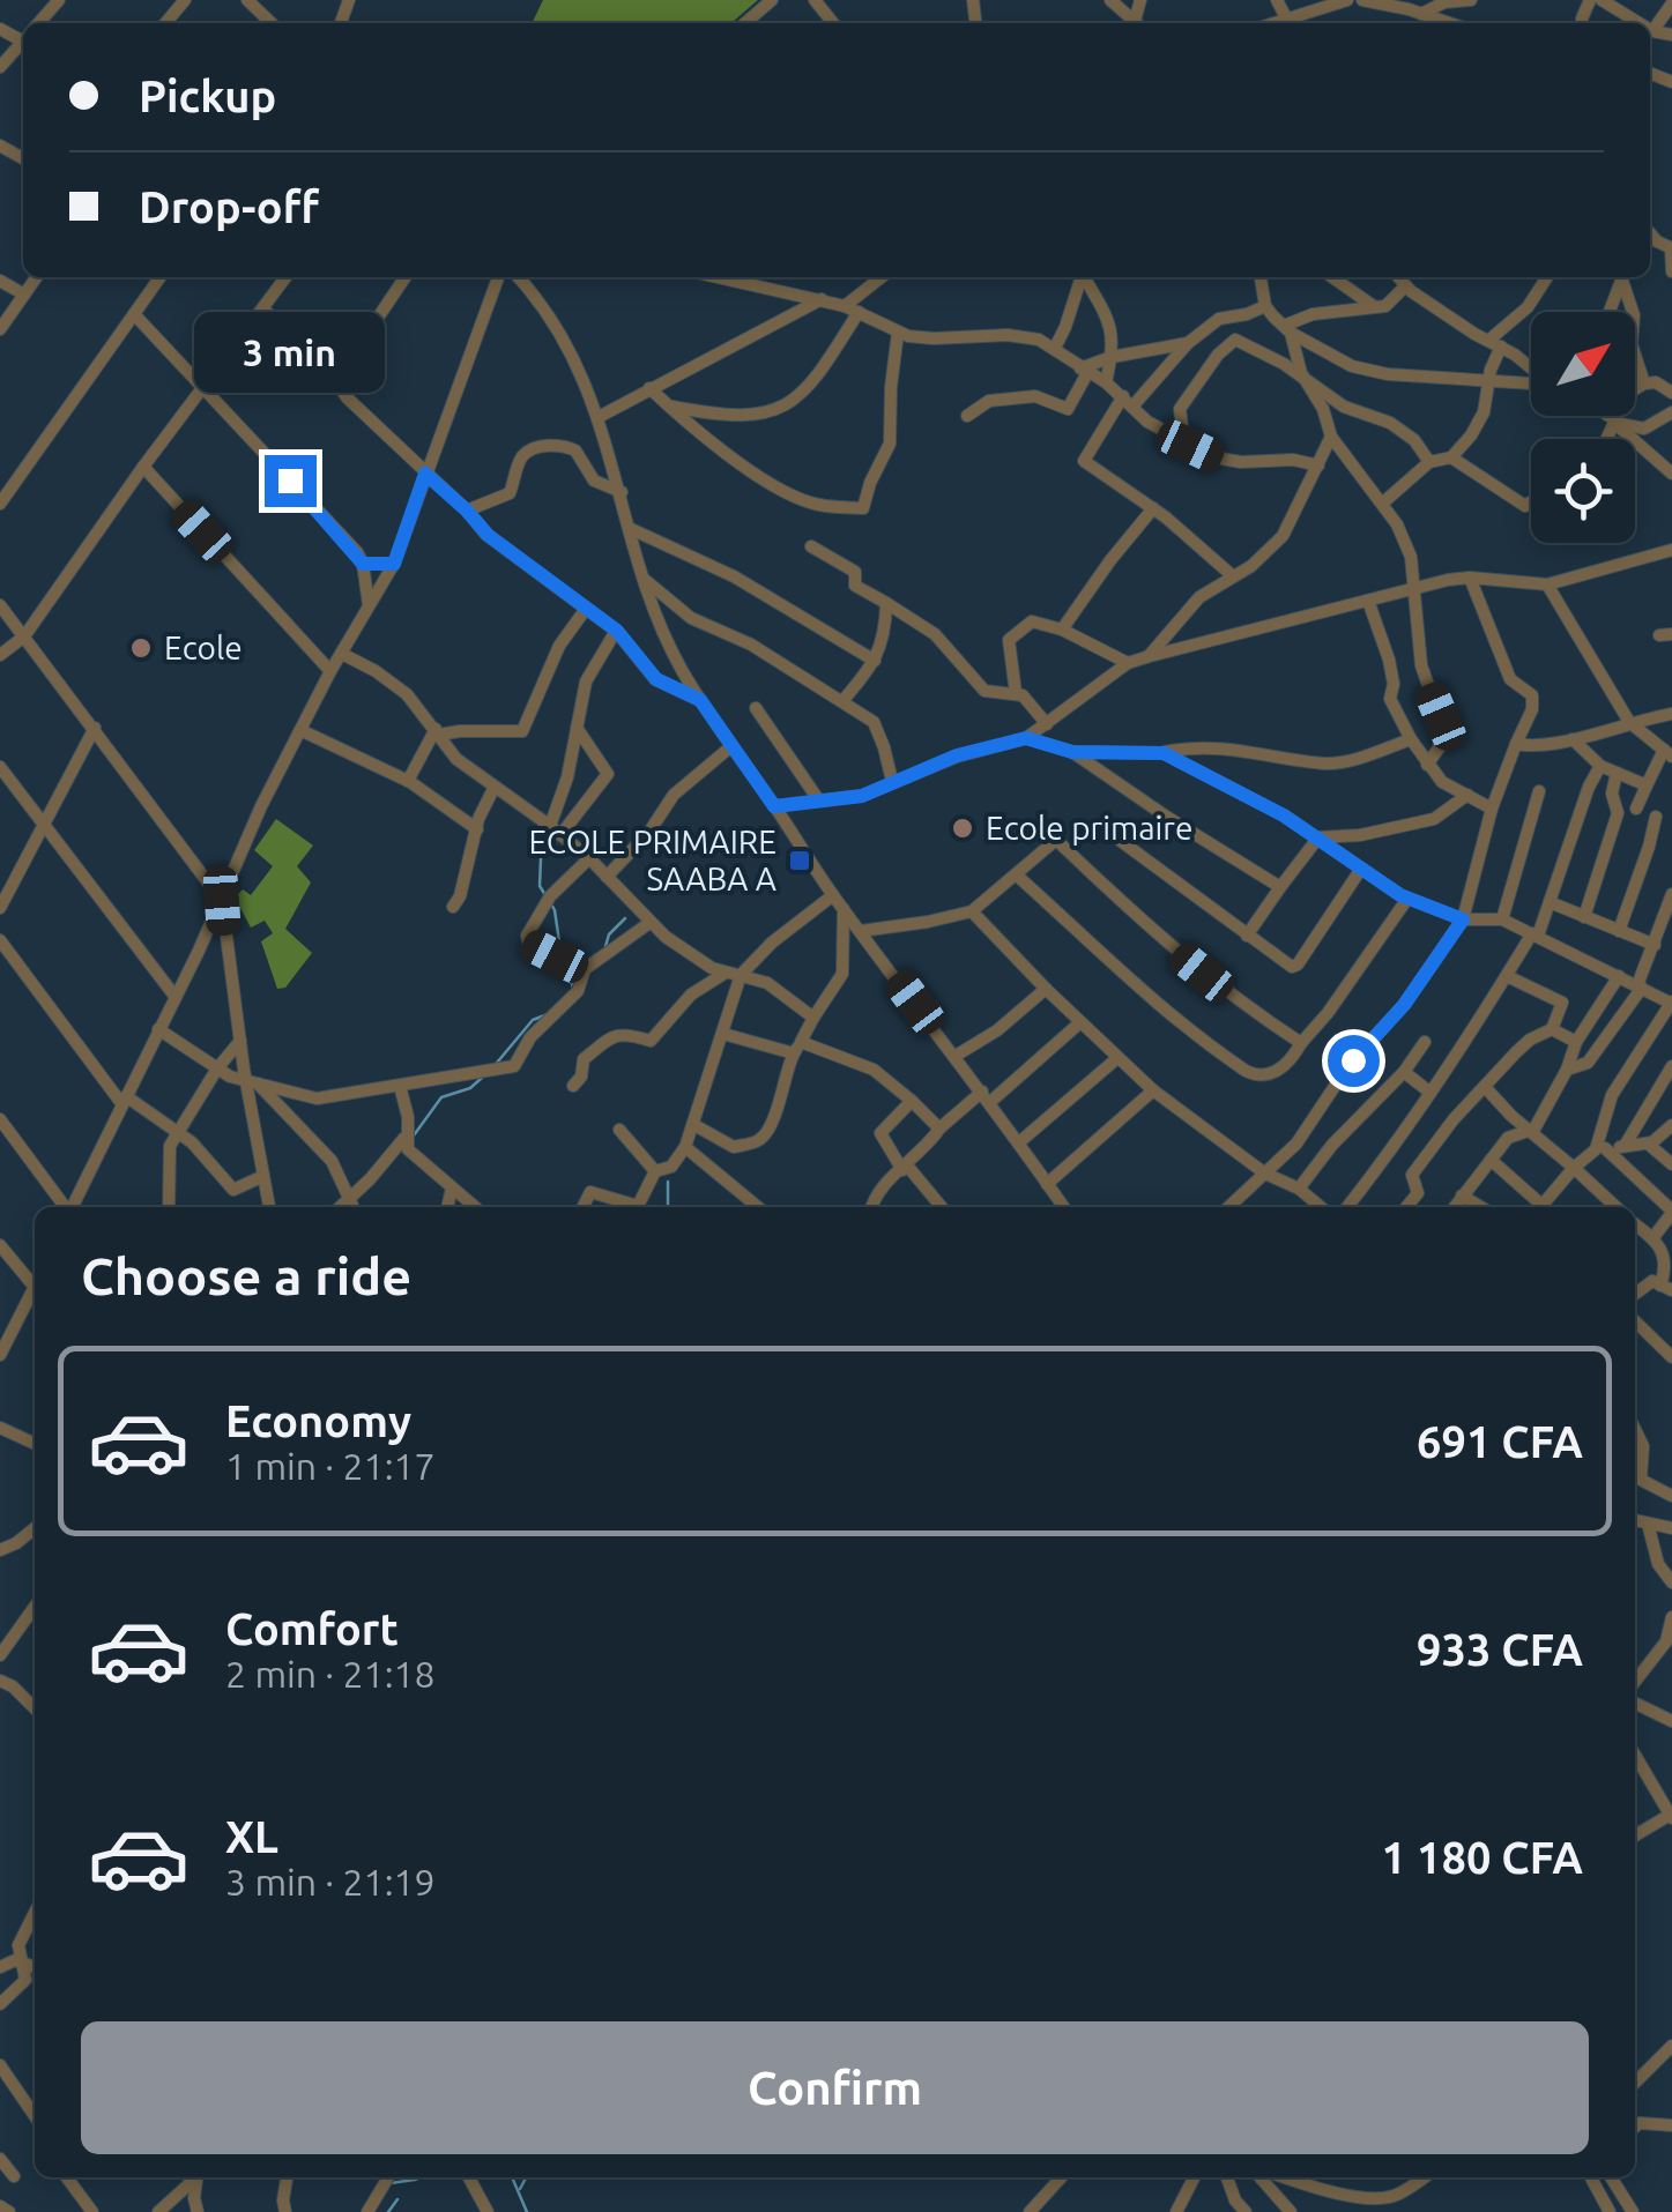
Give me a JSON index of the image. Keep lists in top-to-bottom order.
{
  "places": {
    "other": ["Ecole", "Ecole primaire"],
    "transit": ["ECOLE PRIMAIRE SAABA A"]
  },
  "north": "top right",
  "page": {
    "banner": ["Pickup", "Drop-off"],
    "bubble": "3 min",
    "heading": "Choose a ride",
    "list": [
      {
        "name": "Economy",
        "note": "1 min · 21:17",
        "value": "691 CFA"
      },
      {
        "name": "Comfort",
        "note": "2 min · 21:18",
        "value": "933 CFA"
      },
      {
        "name": "XL",
        "note": "3 min · 21:19",
        "value": "1 180 CFA"
      }
    ],
    "buttons": "Confirm"
  }
}
